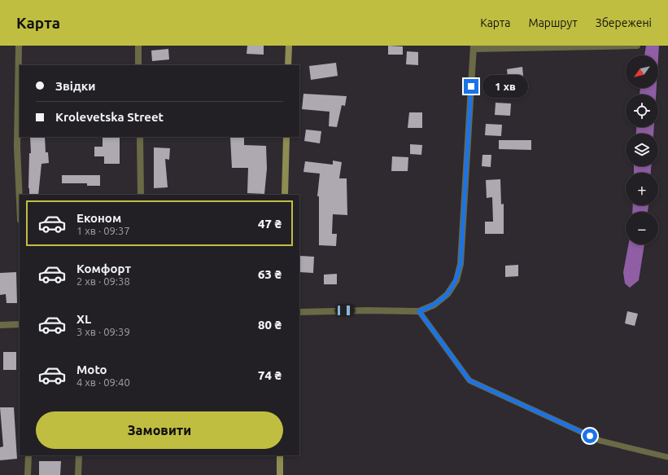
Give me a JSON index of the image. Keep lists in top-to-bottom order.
{
  "north": "bottom left",
  "page": {
    "header": "Карта",
    "nav": ["Карта", "Маршрут", "Збережені"],
    "map_buttons": ["+", "−"],
    "banner": ["Звідки", "Krolevetska Street"],
    "bubble": "1 хв",
    "list": [
      {
        "name": "Економ",
        "note": "1 хв · 09:37",
        "value": "47 ₴"
      },
      {
        "name": "Комфорт",
        "note": "2 хв · 09:38",
        "value": "63 ₴"
      },
      {
        "name": "XL",
        "note": "3 хв · 09:39",
        "value": "80 ₴"
      },
      {
        "name": "Moto",
        "note": "4 хв · 09:40",
        "value": "74 ₴"
      }
    ],
    "buttons": "Замовити"
  }
}
